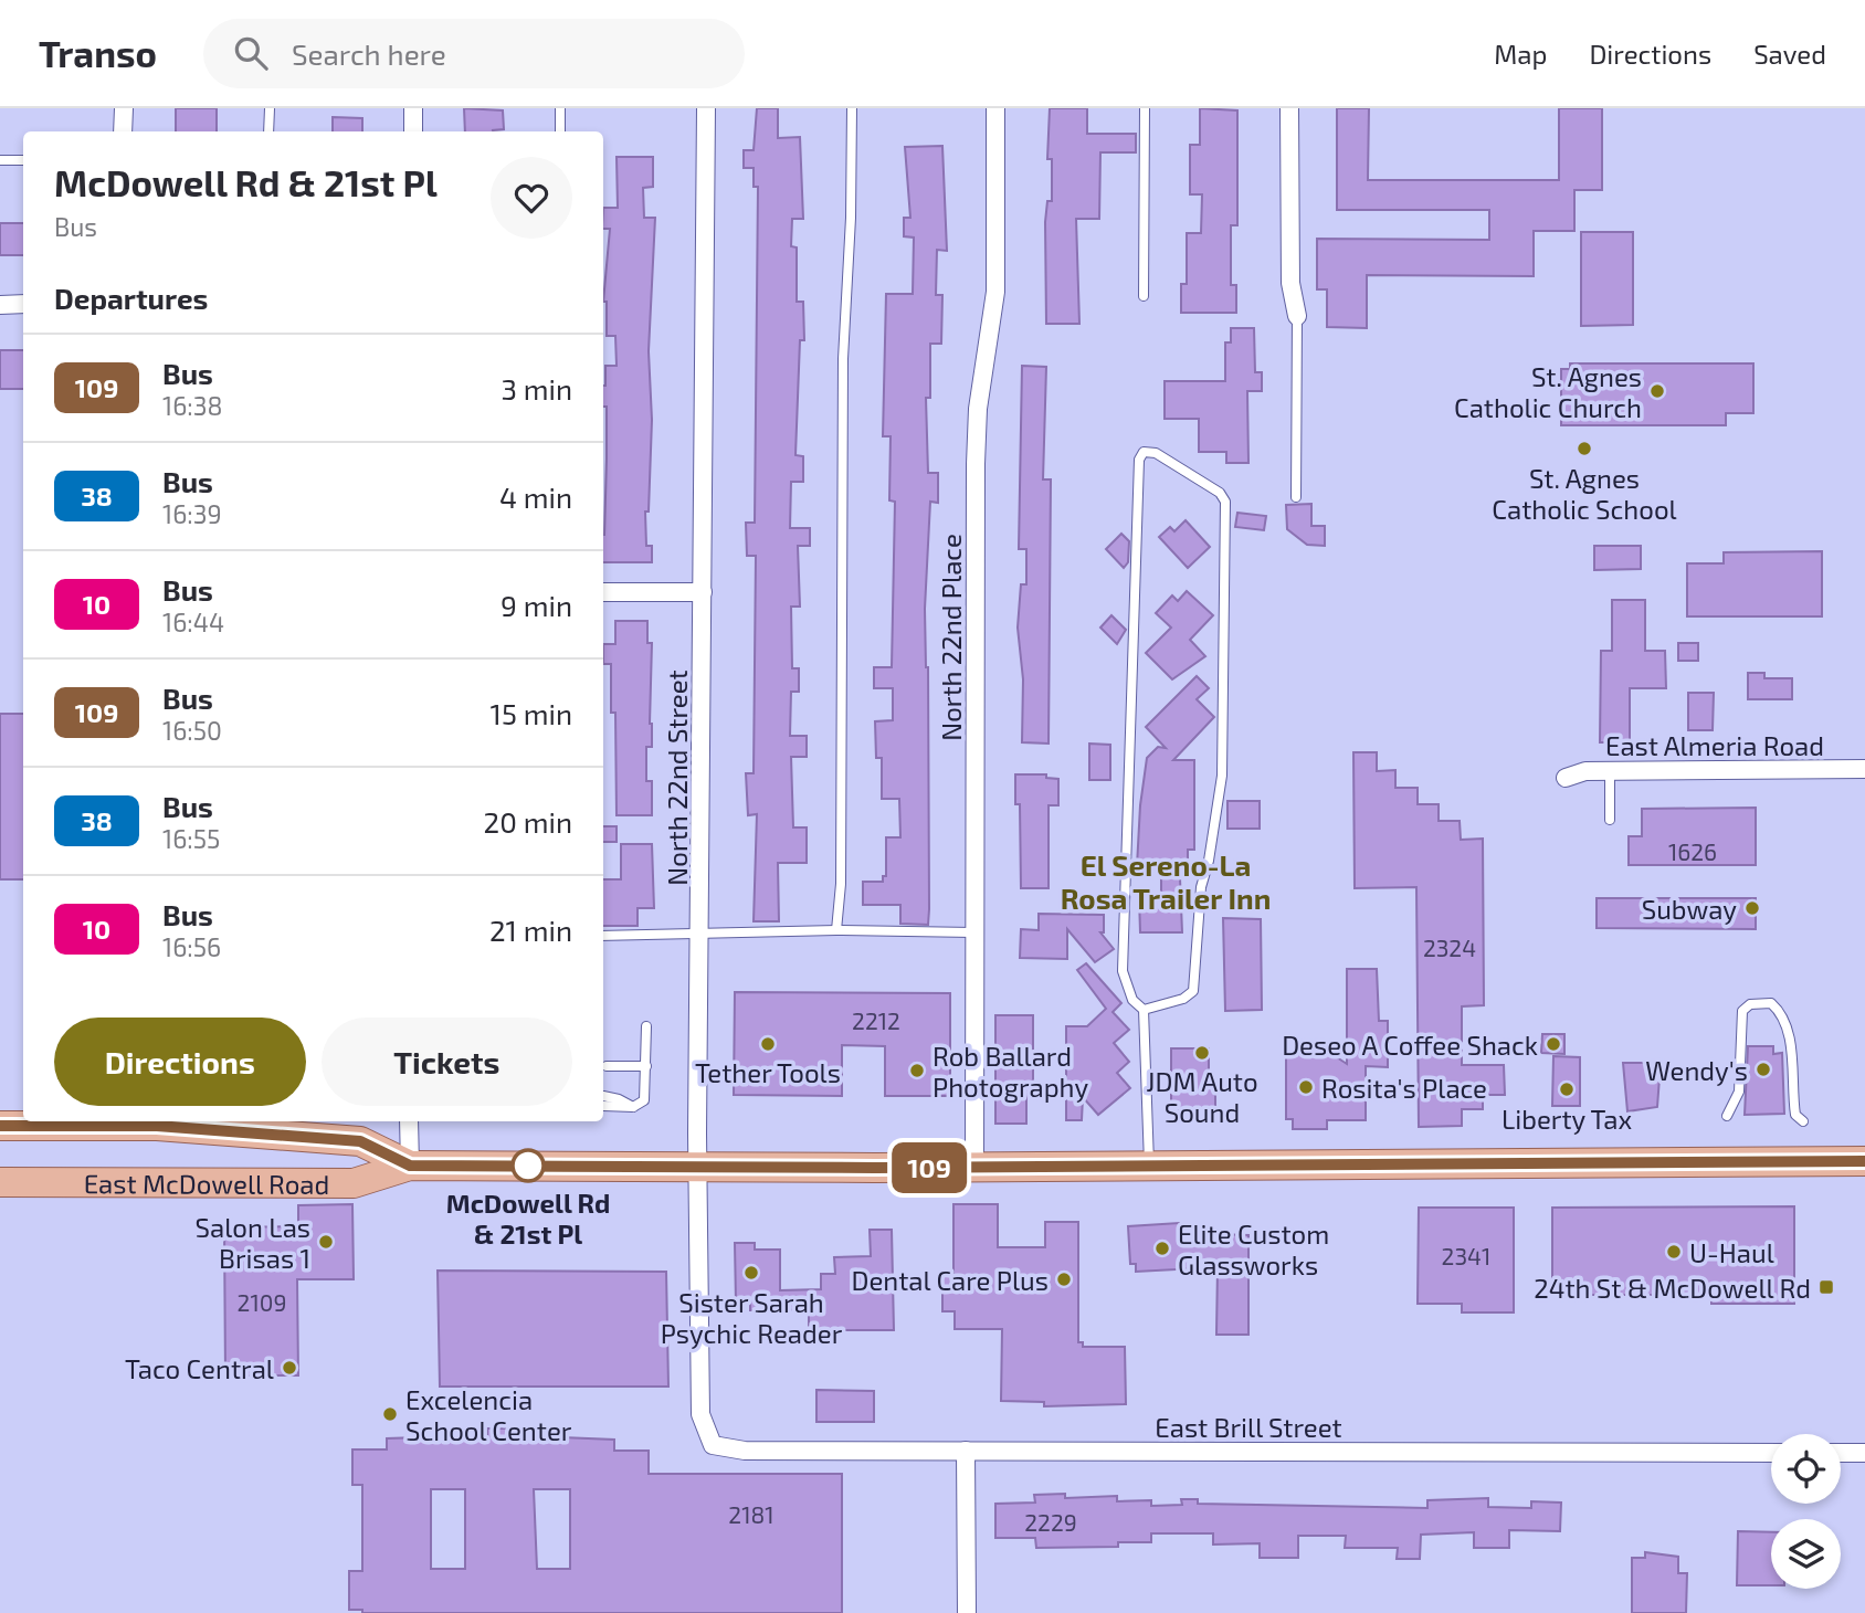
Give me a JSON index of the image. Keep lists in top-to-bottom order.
{
  "streets": {
    "main road": ["East McDowell Road"],
    "street": [
      "North 22nd Place",
      "East Almeria Road",
      "North 22nd Street",
      "East Brill Street"
    ]
  },
  "crossings": [
    ["North 22nd Place", "East McDowell Road"],
    ["North 22nd Street", "East McDowell Road"],
    ["North 22nd Street", "East Brill Street"]
  ],
  "districts": ["El Sereno-La Rosa Trailer Inn"],
  "places": {
    "other": [
      "St. Agnes Catholic Church",
      "St. Agnes Catholic School",
      "Subway",
      "Tether Tools",
      "Deseo A Coffee Shack",
      "JDM Auto Sound",
      "Wendy's",
      "Rob Ballard Photography",
      "Rosita's Place",
      "Liberty Tax",
      "McDowell Rd & 21st Pl",
      "Salon Las Brisas 1",
      "Elite Custom Glassworks",
      "U-Haul",
      "Sister Sarah Psychic Reader",
      "Dental Care Plus",
      "Taco Central",
      "Excelencia School Center"
    ],
    "transit": ["24th St & McDowell Rd"]
  },
  "lines": ["bus line 109"],
  "house_numbers": [
    "1626",
    "2324",
    "2212",
    "2341",
    "2109",
    "2181",
    "2229"
  ],
  "page": {
    "header": "Transo",
    "search": "Search here",
    "nav": ["Map", "Directions", "Saved"],
    "on_map": "109",
    "heading": [
      ["McDowell Rd & 21st Pl", "Bus"],
      "Departures"
    ],
    "list": [
      {
        "mark": "109",
        "name": "Bus",
        "note": "16:38",
        "value": "3 min"
      },
      {
        "mark": "38",
        "name": "Bus",
        "note": "16:39",
        "value": "4 min"
      },
      {
        "mark": "10",
        "name": "Bus",
        "note": "16:44",
        "value": "9 min"
      },
      {
        "mark": "109",
        "name": "Bus",
        "note": "16:50",
        "value": "15 min"
      },
      {
        "mark": "38",
        "name": "Bus",
        "note": "16:55",
        "value": "20 min"
      },
      {
        "mark": "10",
        "name": "Bus",
        "note": "16:56",
        "value": "21 min"
      }
    ],
    "buttons": ["Directions", "Tickets"]
  }
}
